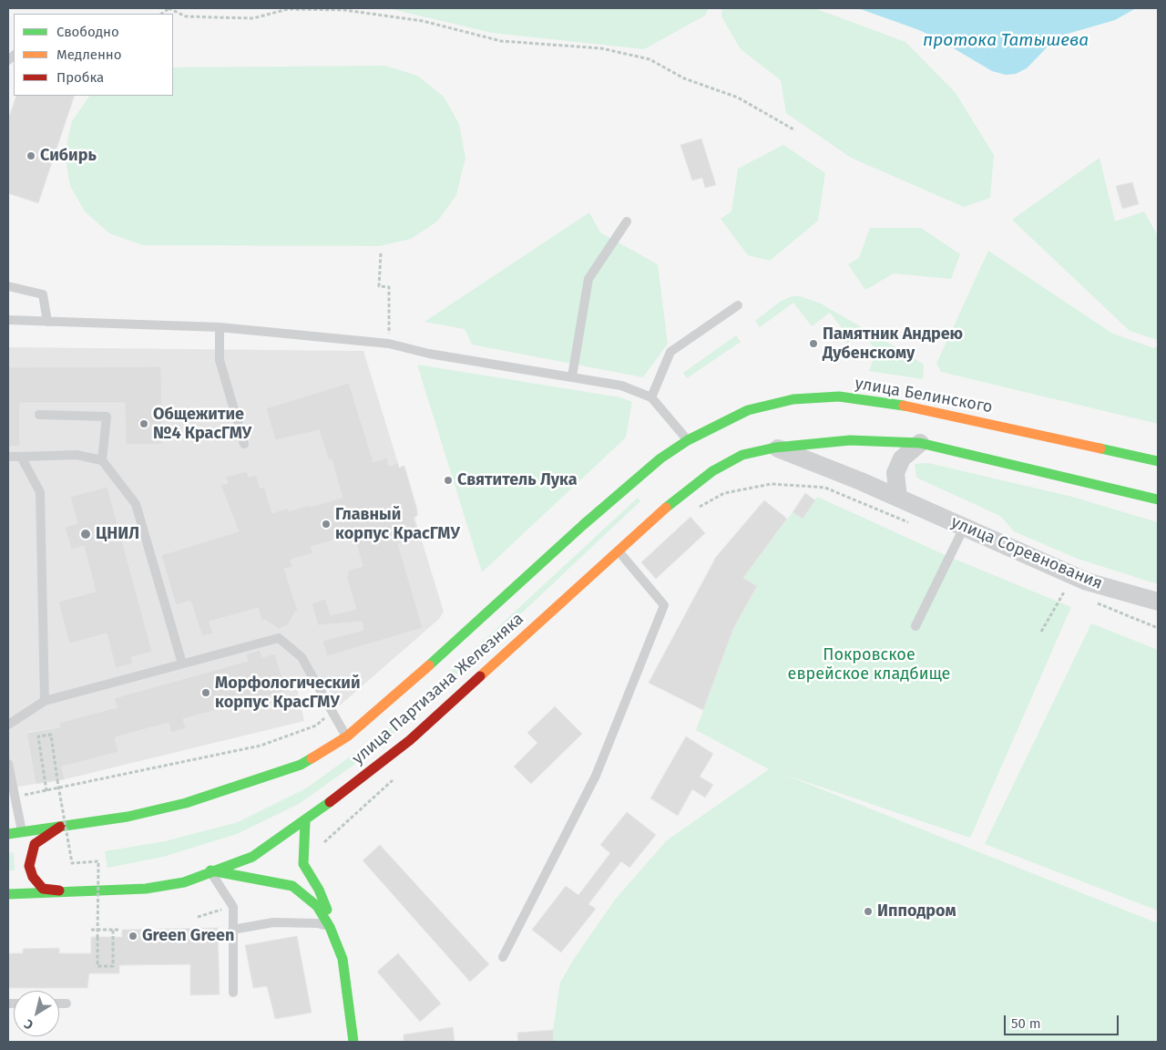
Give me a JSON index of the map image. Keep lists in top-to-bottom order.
{
  "streets": {
    "main road": ["улица Белинского", "улица Партизана Железняка"],
    "street": ["улица Соревнования"]
  },
  "crossings": [
    ["улица Белинского", "улица Партизана Железняка"],
    ["улица Соревнования", "улица Партизана Железняка"]
  ],
  "water": ["протока Татышева"],
  "parks": ["Покровское еврейское кладбище"],
  "places": [
    "Сибирь",
    "Памятник Андрею Дубенскому",
    "Общежитие №4 КрасГМУ",
    "Святитель Лука",
    "Главный корпус КрасГМУ",
    "ЦНИЛ",
    "Морфологический корпус КрасГМУ",
    "Ипподром",
    "Green Green"
  ],
  "legend": ["Свободно", "Медленно", "Пробка"],
  "scale_bar": "50 m",
  "north": "bottom left"
}
